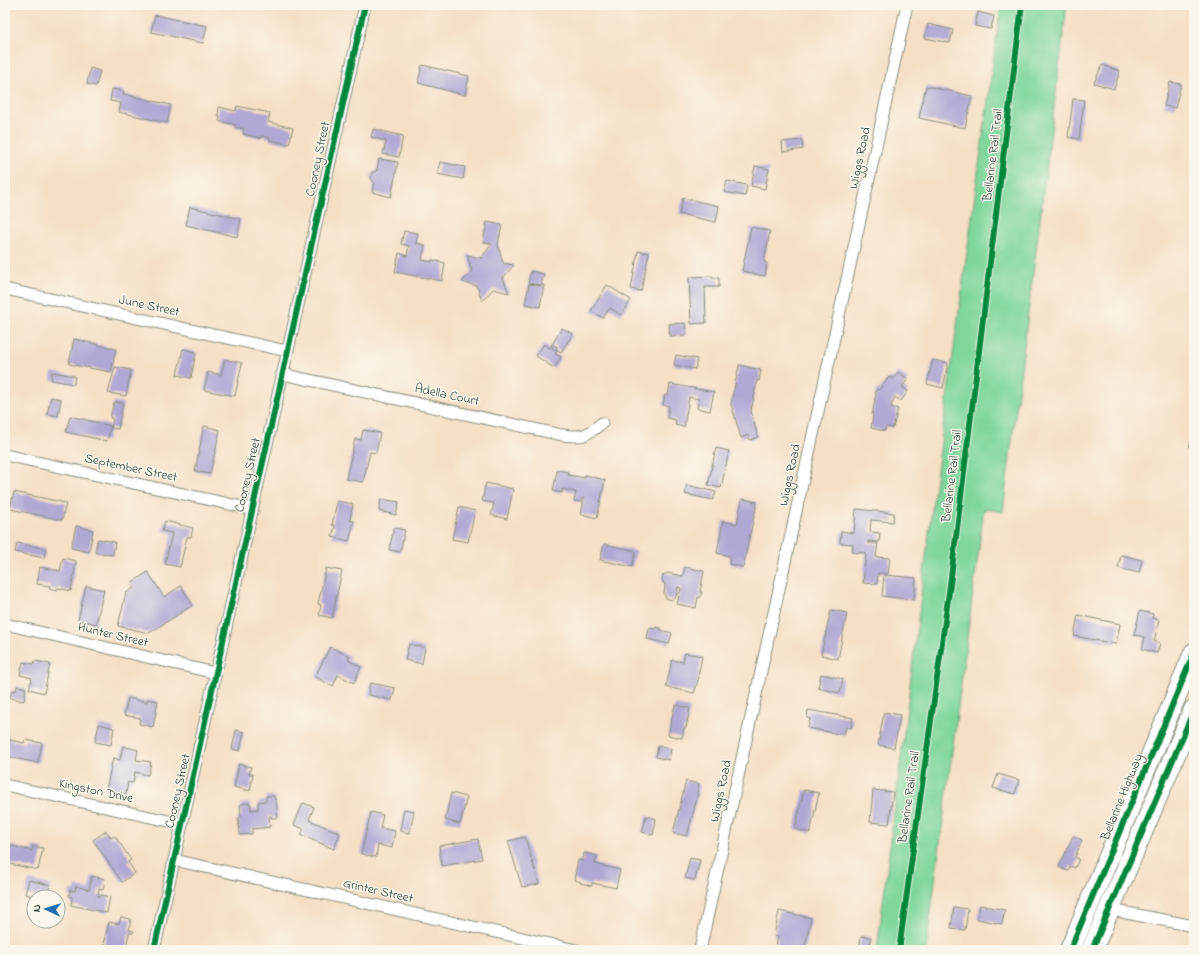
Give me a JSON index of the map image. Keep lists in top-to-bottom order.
{
  "streets": {
    "highway": ["Bellarine Highway"],
    "street": [
      "Wiggs Road",
      "Cooney Street",
      "June Street",
      "Adella Court",
      "September Street",
      "Hunter Street",
      "Kingston Drive",
      "Grinter Street"
    ],
    "cycle path": ["Bellarine Rail Trail"]
  },
  "crossings": [
    ["Cooney Street", "June Street"],
    ["Cooney Street", "Adella Court"],
    ["Cooney Street", "September Street"],
    ["Cooney Street", "Hunter Street"],
    ["Cooney Street", "Kingston Drive"],
    ["Cooney Street", "Grinter Street"]
  ],
  "north": "left"
}
